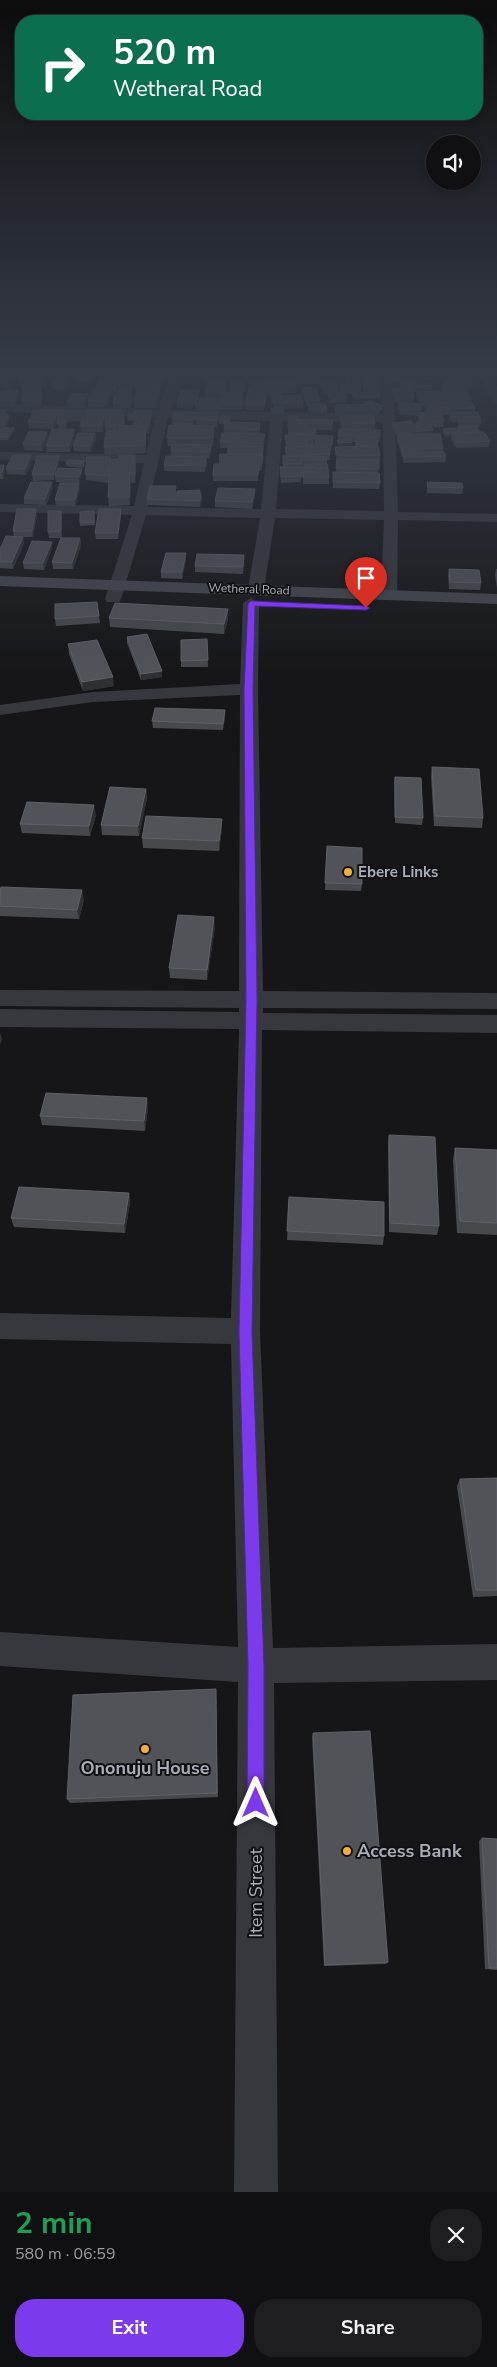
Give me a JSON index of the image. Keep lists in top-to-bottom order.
{
  "streets": {
    "main road": ["Wetheral Road"],
    "street": ["Item Street"]
  },
  "crossings": [
    ["Wetheral Road", "Item Street"]
  ],
  "places": ["Ebere Links", "Ononuju House", "Access Bank"],
  "page": {
    "turn": ["520 m", "Wetheral Road"],
    "heading": ["2 min", "580 m · 06:59"],
    "buttons": ["Exit", "Share"]
  }
}
